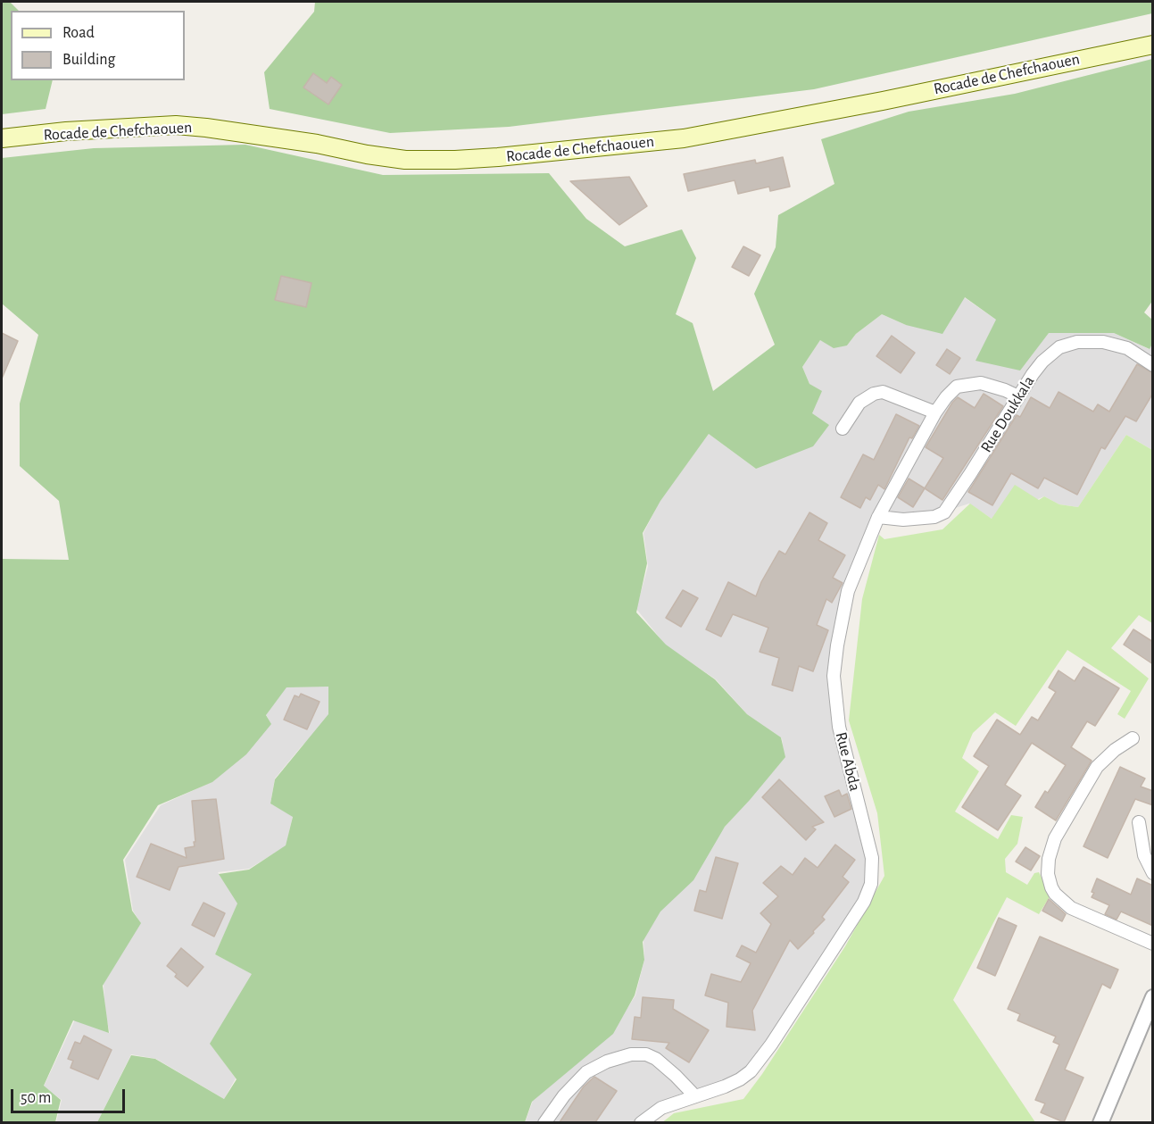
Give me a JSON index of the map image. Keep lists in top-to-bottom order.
{
  "streets": {
    "main road": ["Rocade de Chefchaouen"],
    "street": ["Rue Doukkala", "Rue Abda"]
  },
  "crossings": [
    ["Rue Doukkala", "Rue Abda"]
  ],
  "legend": ["Road", "Building"],
  "scale_bar": "50 m"
}
